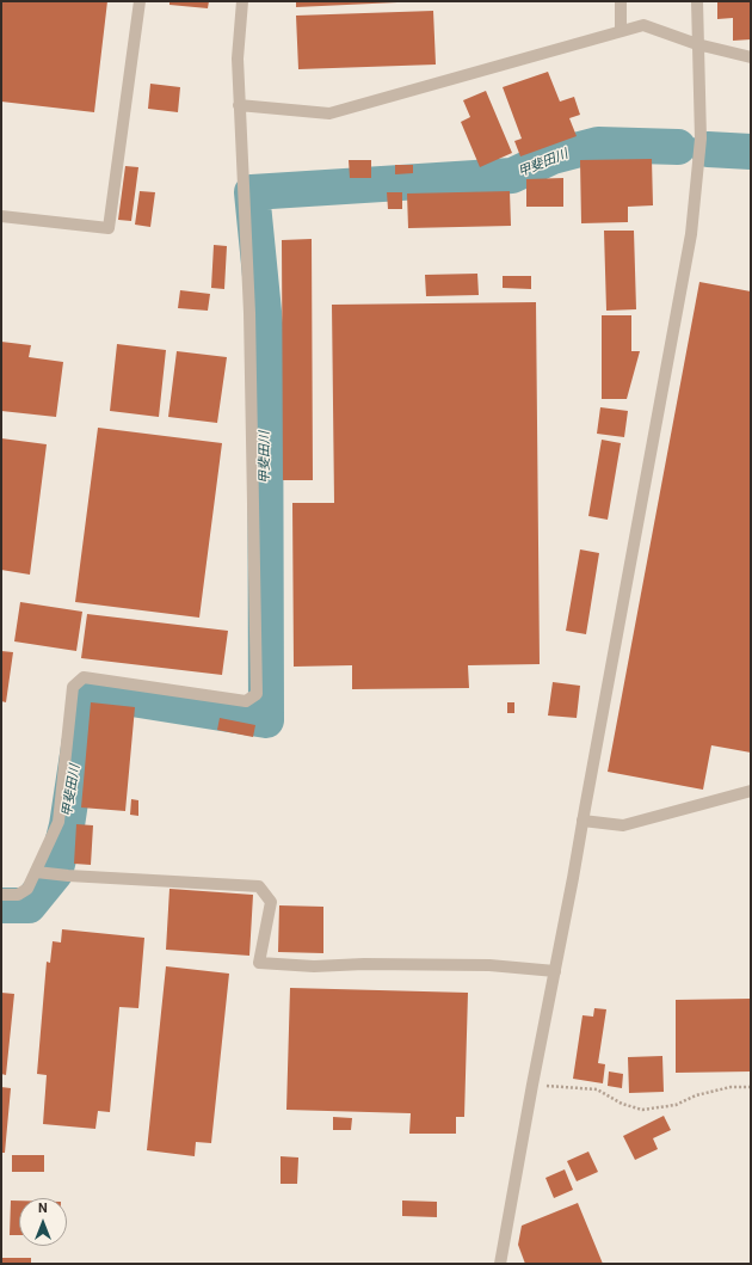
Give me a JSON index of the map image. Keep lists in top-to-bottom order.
{
  "water": ["甲斐田川"],
  "north": "top"
}
